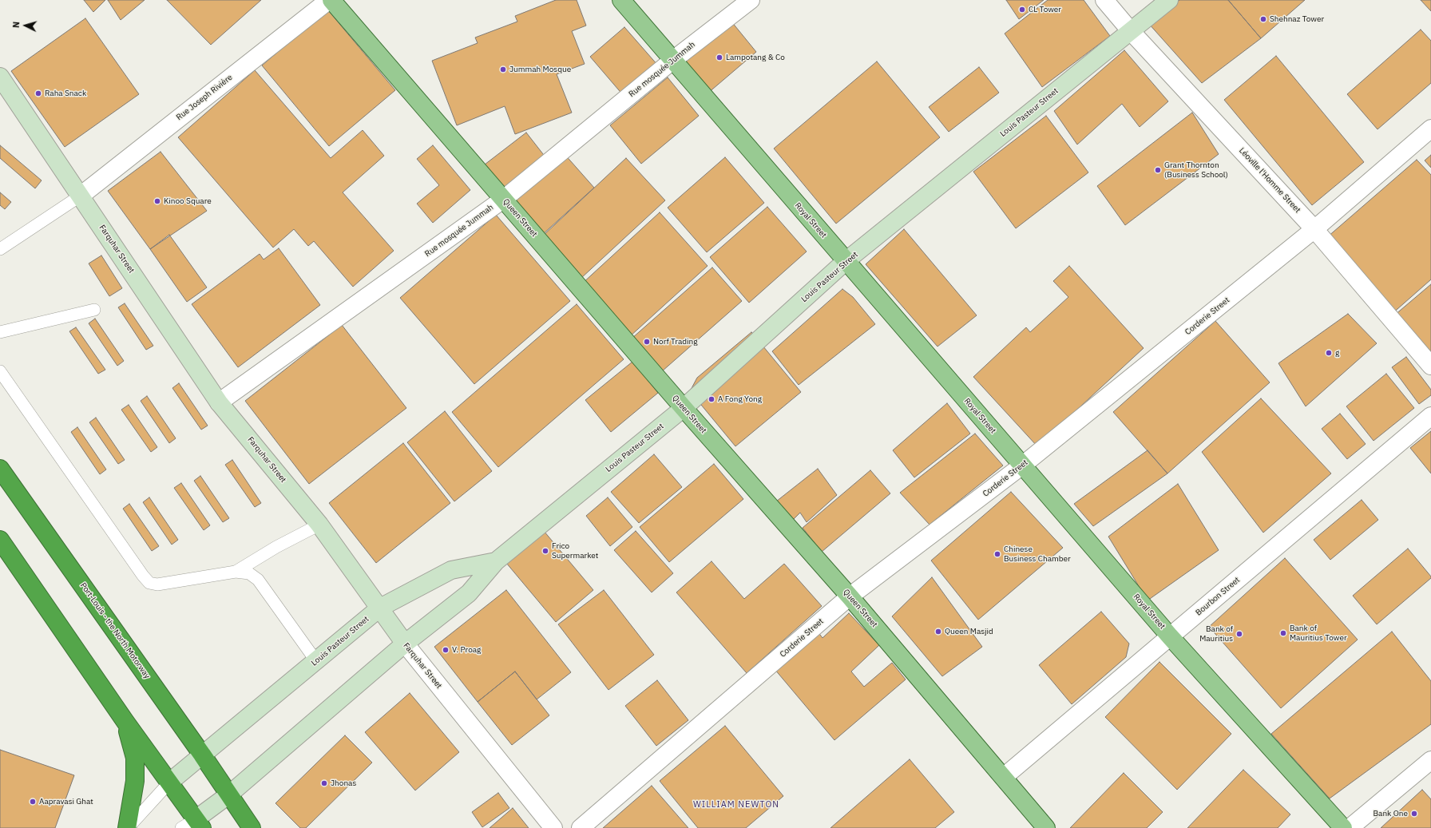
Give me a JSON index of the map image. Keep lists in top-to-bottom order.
{
  "streets": {
    "highway": ["Port-Louis - the North Motorway"],
    "main road": [
      "Louis Pasteur Street",
      "Queen Street",
      "Royal Street",
      "Farquhar Street"
    ],
    "street": [
      "Rue mosquée Jummah",
      "Rue Joseph Rivière",
      "Léoville l'Homme Street",
      "Corderie Street",
      "Bourbon Street"
    ]
  },
  "crossings": [
    ["Rue mosquée Jummah", "Queen Street"],
    ["Rue mosquée Jummah", "Royal Street"],
    ["Rue mosquée Jummah", "Farquhar Street"],
    ["Rue Joseph Rivière", "Farquhar Street"],
    ["Louis Pasteur Street", "Léoville l'Homme Street"],
    ["Louis Pasteur Street", "Queen Street"],
    ["Louis Pasteur Street", "Royal Street"],
    ["Louis Pasteur Street", "Farquhar Street"],
    ["Louis Pasteur Street", "Port-Louis - the North Motorway"],
    ["Léoville l'Homme Street", "Corderie Street"],
    ["Queen Street", "Corderie Street"],
    ["Queen Street", "Bourbon Street"],
    ["Royal Street", "Corderie Street"],
    ["Royal Street", "Bourbon Street"]
  ],
  "districts": ["WILLIAM NEWTON"],
  "places": [
    "CL Tower",
    "Shehnaz Tower",
    "Lampotang & Co",
    "Jummah Mosque",
    "Raha Snack",
    "Grant Thornton (Business School)",
    "Kinoo Square",
    "Norf Trading",
    "g",
    "A Fong Yong",
    "Frico Supermarket",
    "Chinese Business Chamber",
    "Queen Masjid",
    "Bank of Mauritius Tower",
    "Bank of Mauritius",
    "V. Proag",
    "Jhonas",
    "Aapravasi Ghat",
    "Bank One"
  ],
  "north": "left"
}
